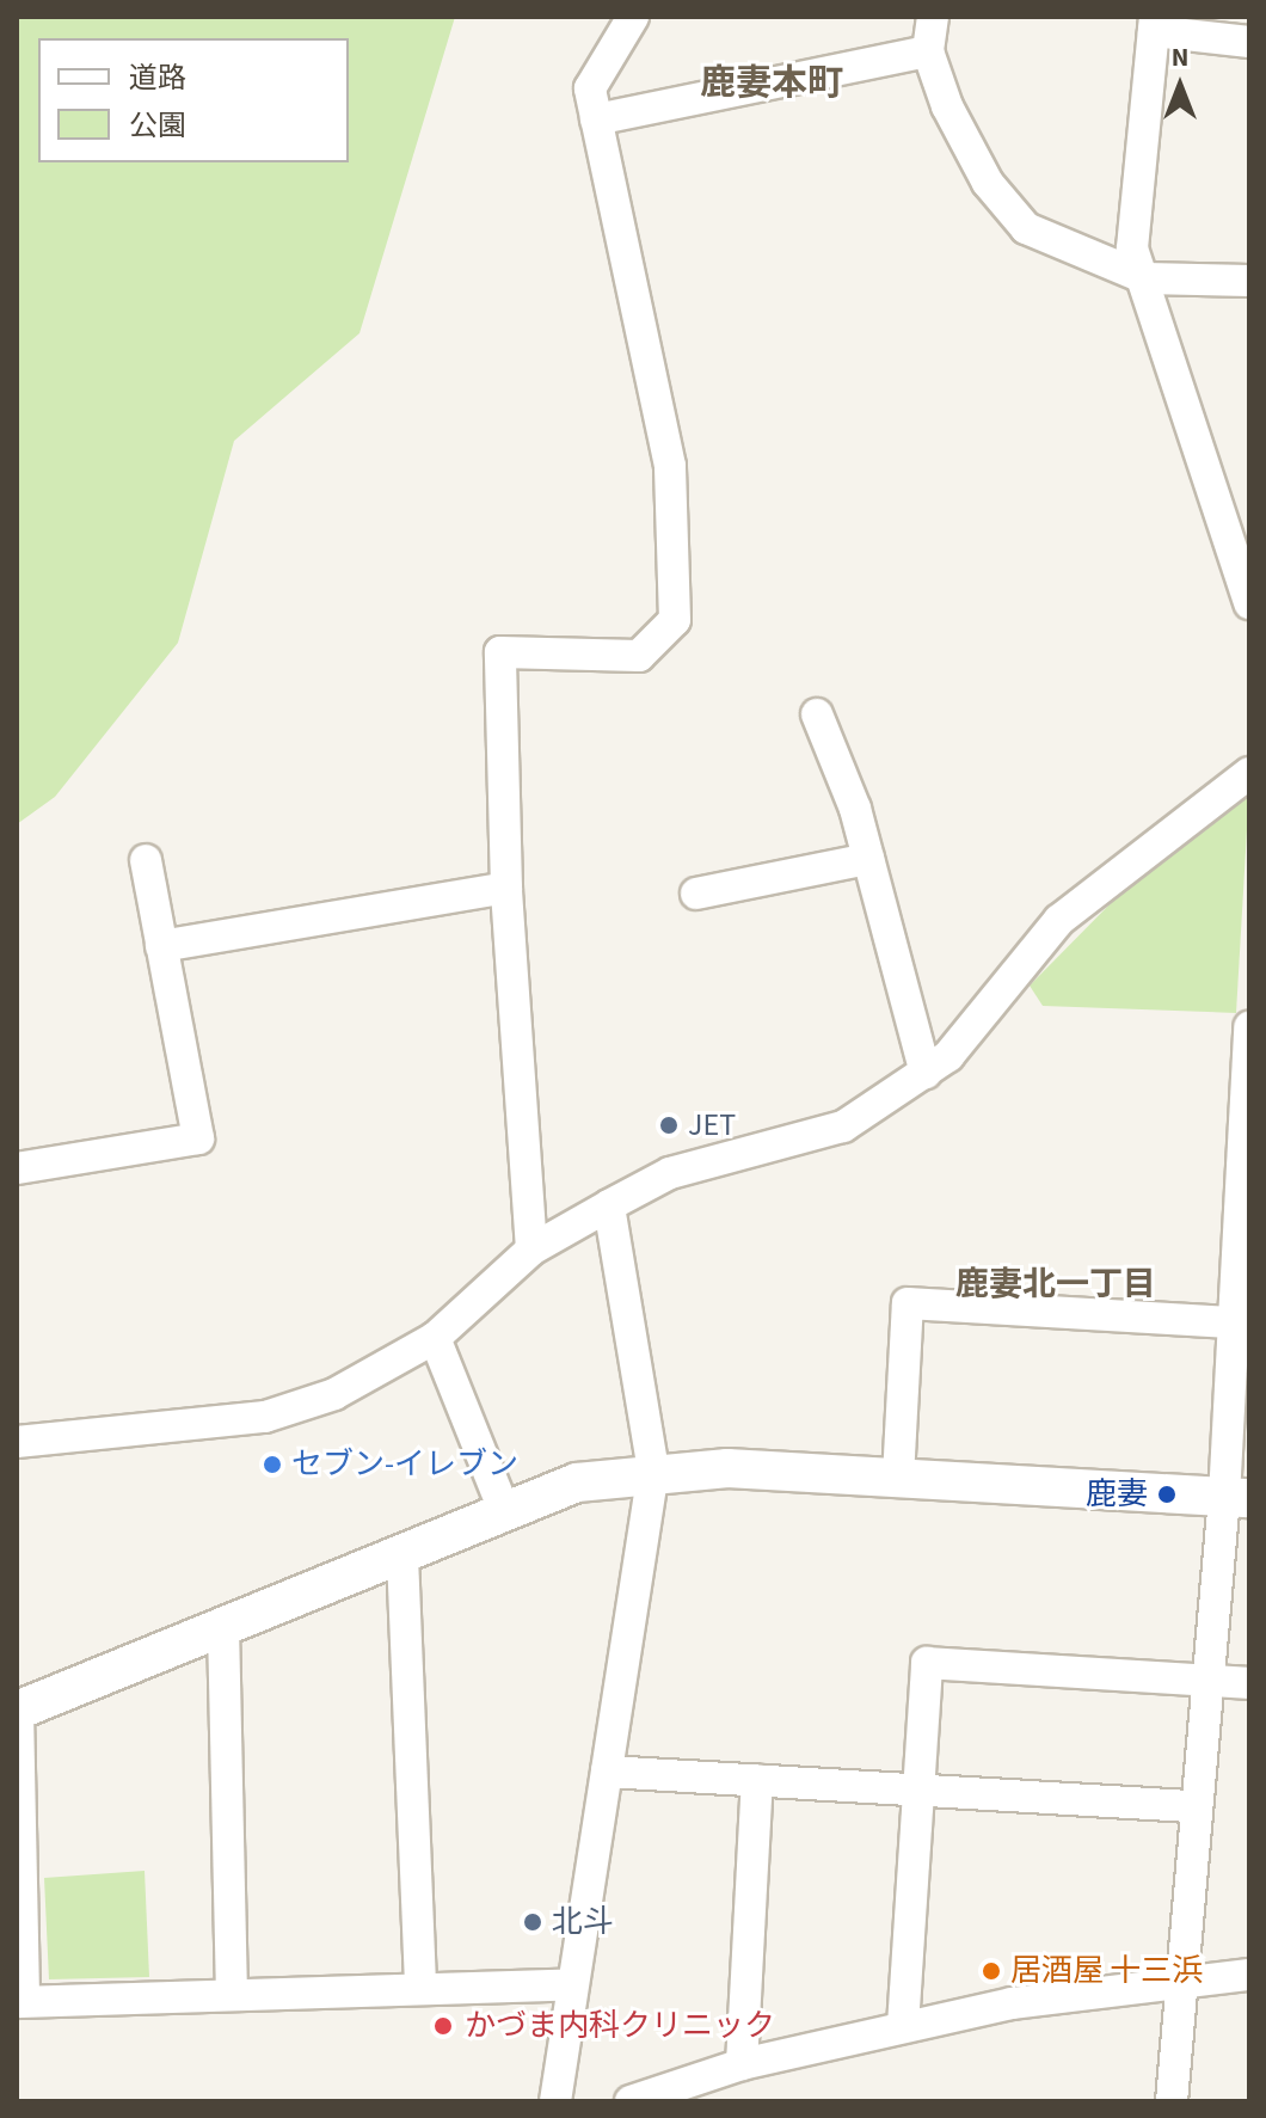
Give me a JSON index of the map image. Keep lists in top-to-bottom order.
{
  "districts": ["鹿妻本町", "鹿妻北一丁目"],
  "places": [
    "JET",
    "セブン-イレブン",
    "鹿妻",
    "北斗",
    "居酒屋 十三浜",
    "かづま内科クリニック"
  ],
  "legend": ["道路", "公園"],
  "north": "top"
}
